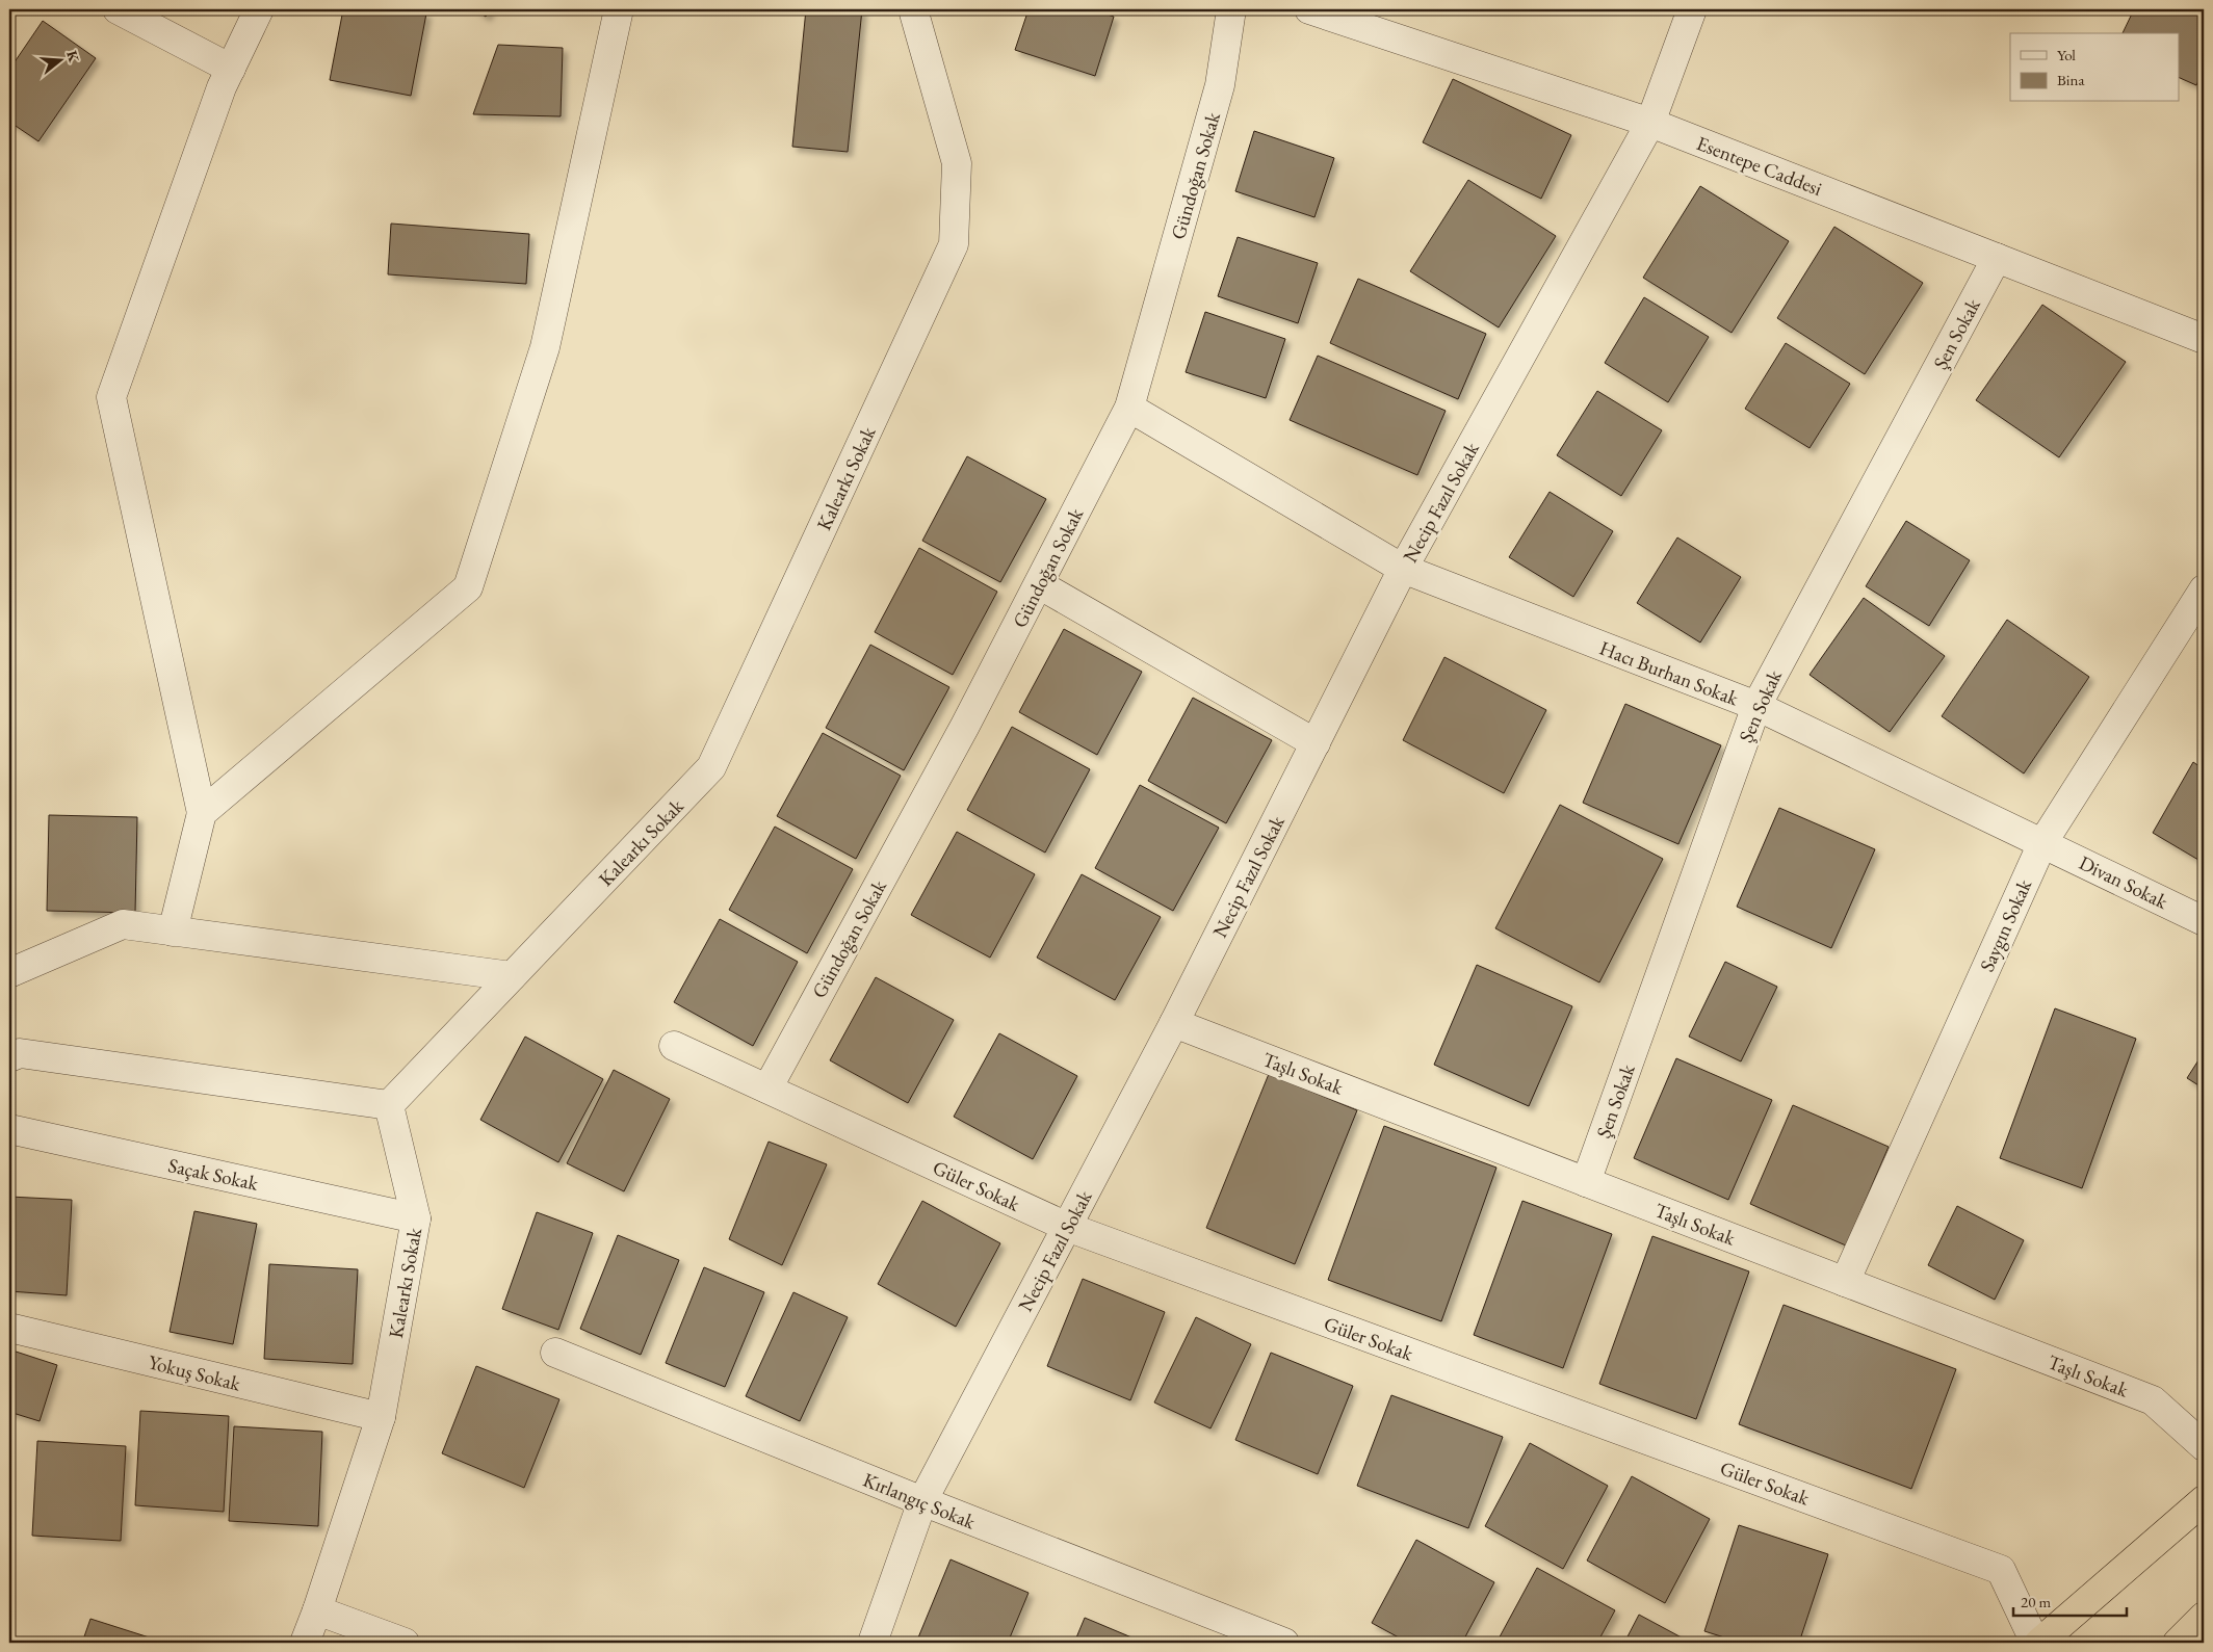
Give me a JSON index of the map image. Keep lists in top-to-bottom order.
{
  "streets": {
    "street": [
      "Esentepe Caddesi",
      "Gündoğan Sokak",
      "Şen Sokak",
      "Kalearkı Sokak",
      "Necip Fazıl Sokak",
      "Hacı Burhan Sokak",
      "Divan Sokak",
      "Saygın Sokak",
      "Taşlı Sokak",
      "Saçak Sokak",
      "Güler Sokak",
      "Yokuş Sokak",
      "Kırlangıç Sokak"
    ]
  },
  "crossings": [
    ["Esentepe Caddesi", "Şen Sokak"],
    ["Esentepe Caddesi", "Necip Fazıl Sokak"],
    ["Gündoğan Sokak", "Hacı Burhan Sokak"],
    ["Gündoğan Sokak", "Güler Sokak"],
    ["Şen Sokak", "Hacı Burhan Sokak"],
    ["Şen Sokak", "Taşlı Sokak"],
    ["Kalearkı Sokak", "Saçak Sokak"],
    ["Kalearkı Sokak", "Yokuş Sokak"],
    ["Necip Fazıl Sokak", "Hacı Burhan Sokak"],
    ["Necip Fazıl Sokak", "Taşlı Sokak"],
    ["Necip Fazıl Sokak", "Güler Sokak"],
    ["Necip Fazıl Sokak", "Kırlangıç Sokak"],
    ["Hacı Burhan Sokak", "Divan Sokak"],
    ["Hacı Burhan Sokak", "Saygın Sokak"],
    ["Divan Sokak", "Saygın Sokak"],
    ["Saygın Sokak", "Taşlı Sokak"]
  ],
  "legend": ["Yol", "Bina"],
  "scale_bar": "20 m",
  "north": "right"
}
